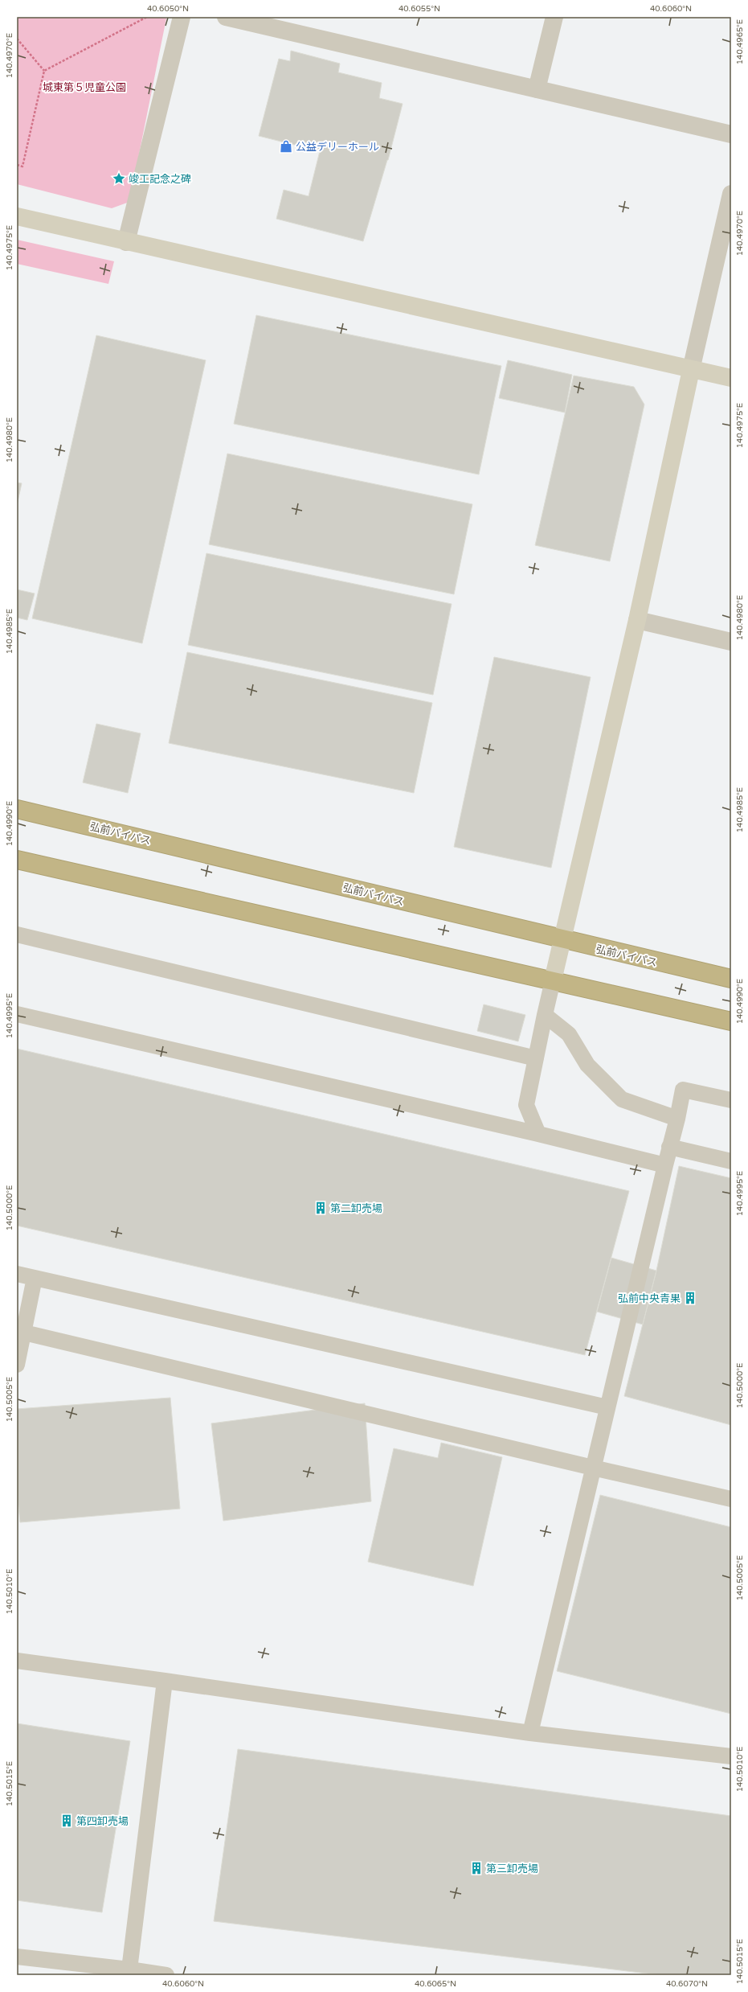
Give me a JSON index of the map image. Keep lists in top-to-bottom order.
{
  "streets": {
    "highway": ["弘前バイパス"]
  },
  "parks": ["城東第５児童公園"],
  "places": {
    "shop": ["公益デリーホール"],
    "place": ["竣工記念之碑"],
    "building": [
      "第二卸売場",
      "弘前中央青果",
      "第四卸売場",
      "第三卸売場"
    ]
  },
  "coordinates": [
    "40.6050°N",
    "40.6055°N",
    "40.6060°N",
    "140.4965°E",
    "140.4970°E",
    "140.4975°E",
    "140.4980°E",
    "140.4985°E",
    "140.4990°E",
    "140.4995°E",
    "140.5000°E",
    "140.5005°E",
    "140.5010°E",
    "140.5015°E",
    "40.6065°N",
    "40.6070°N"
  ]
}
